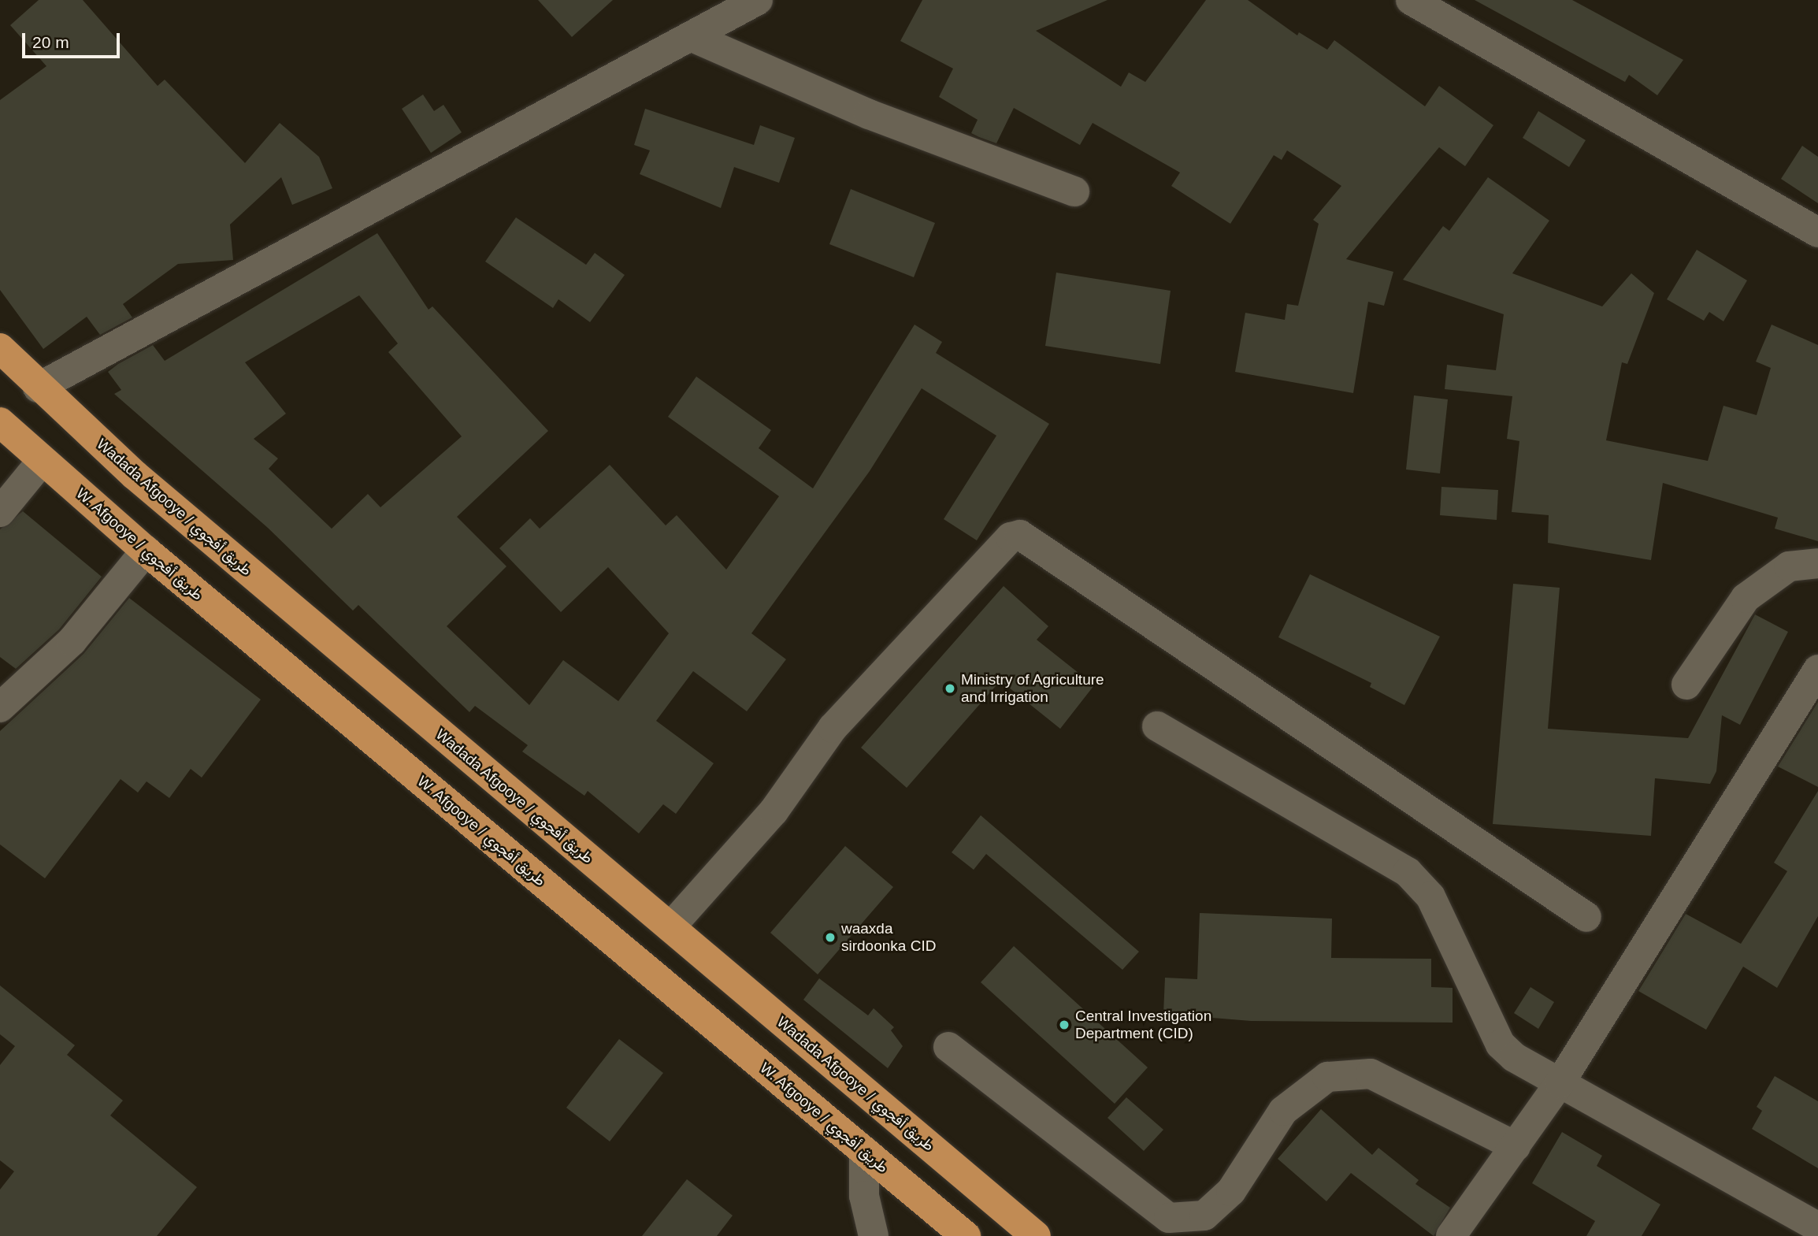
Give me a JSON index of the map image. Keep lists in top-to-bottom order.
{
  "streets": {
    "highway": ["Wadada Afgooye / طريق أفجوي", "W. Afgooye / طريق أفجوي"]
  },
  "places": ["Ministry of Agriculture and Irrigation", "waaxda sirdoonka CID", "Central Investigation Department (CID)"],
  "scale_bar": "20 m"
}
